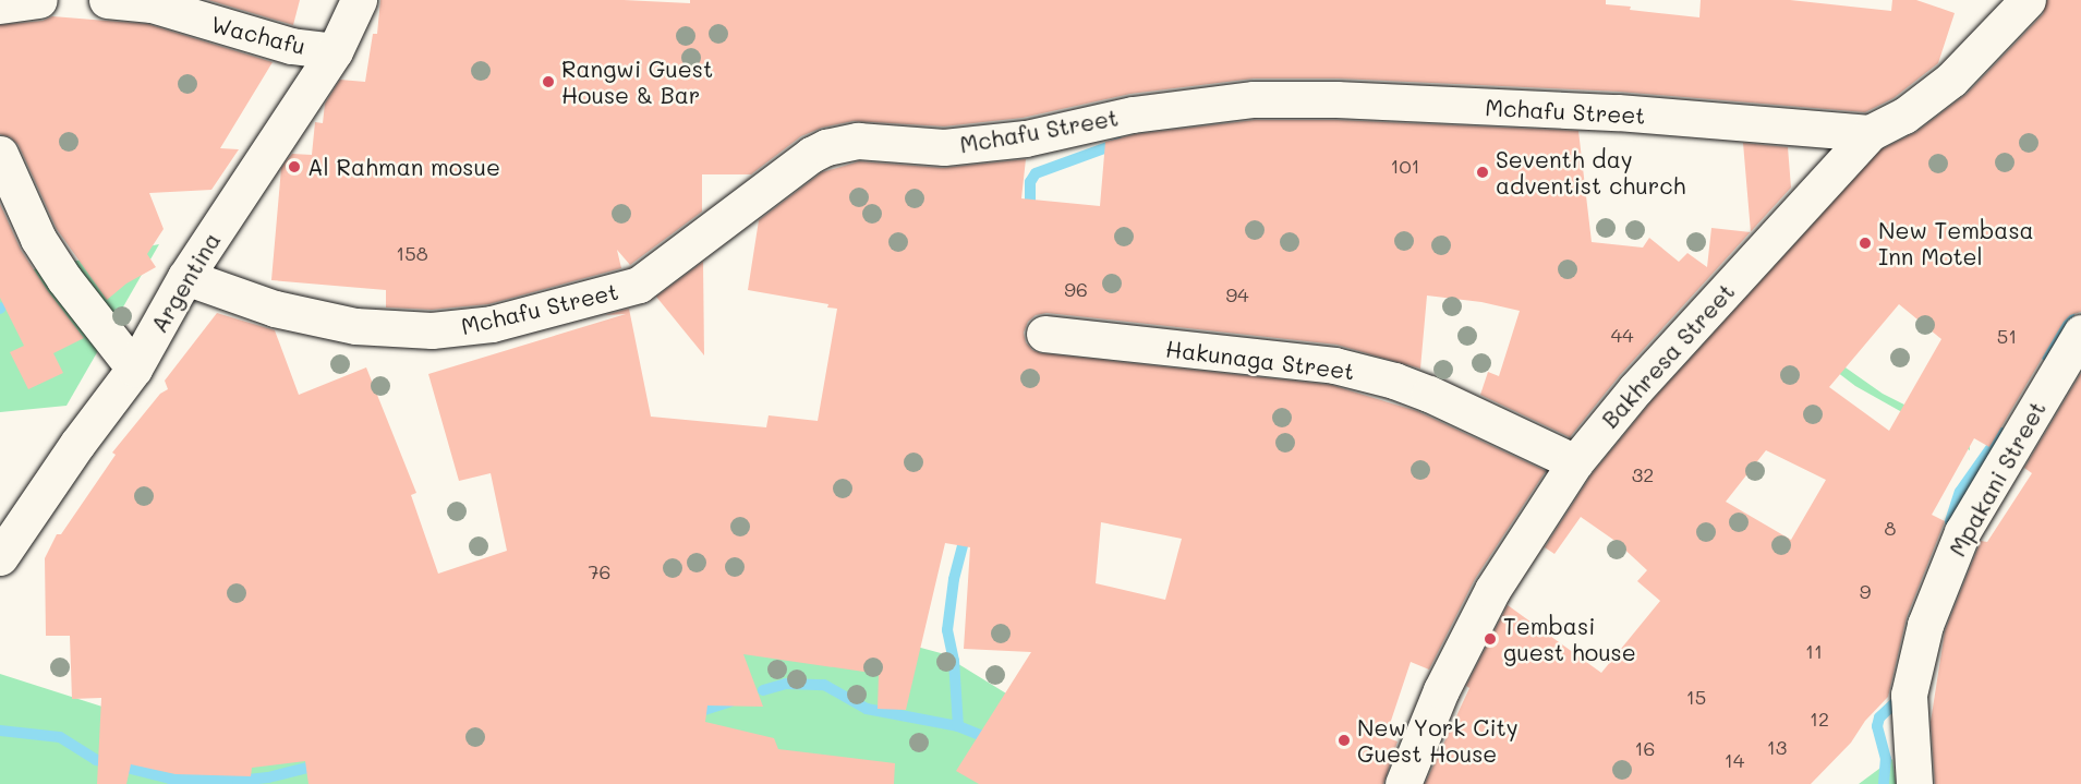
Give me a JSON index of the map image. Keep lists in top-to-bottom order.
{
  "streets": {
    "street": [
      "Wachafu",
      "Mchafu Street",
      "Argentina",
      "Bakhresa Street",
      "Hakunaga Street",
      "Mpakani Street"
    ]
  },
  "crossings": [
    ["Wachafu", "Argentina"],
    ["Mchafu Street", "Argentina"],
    ["Mchafu Street", "Bakhresa Street"],
    ["Bakhresa Street", "Hakunaga Street"]
  ],
  "places": [
    "Rangwi Guest House & Bar",
    "Al Rahman mosue",
    "Seventh day adventist church",
    "New Tembasa Inn Motel",
    "Tembasi guest house",
    "New York City Guest House"
  ],
  "house_numbers": [
    "101",
    "158",
    "96",
    "94",
    "44",
    "51",
    "32",
    "8",
    "76",
    "9",
    "11",
    "15",
    "12",
    "13",
    "16",
    "14"
  ]
}
